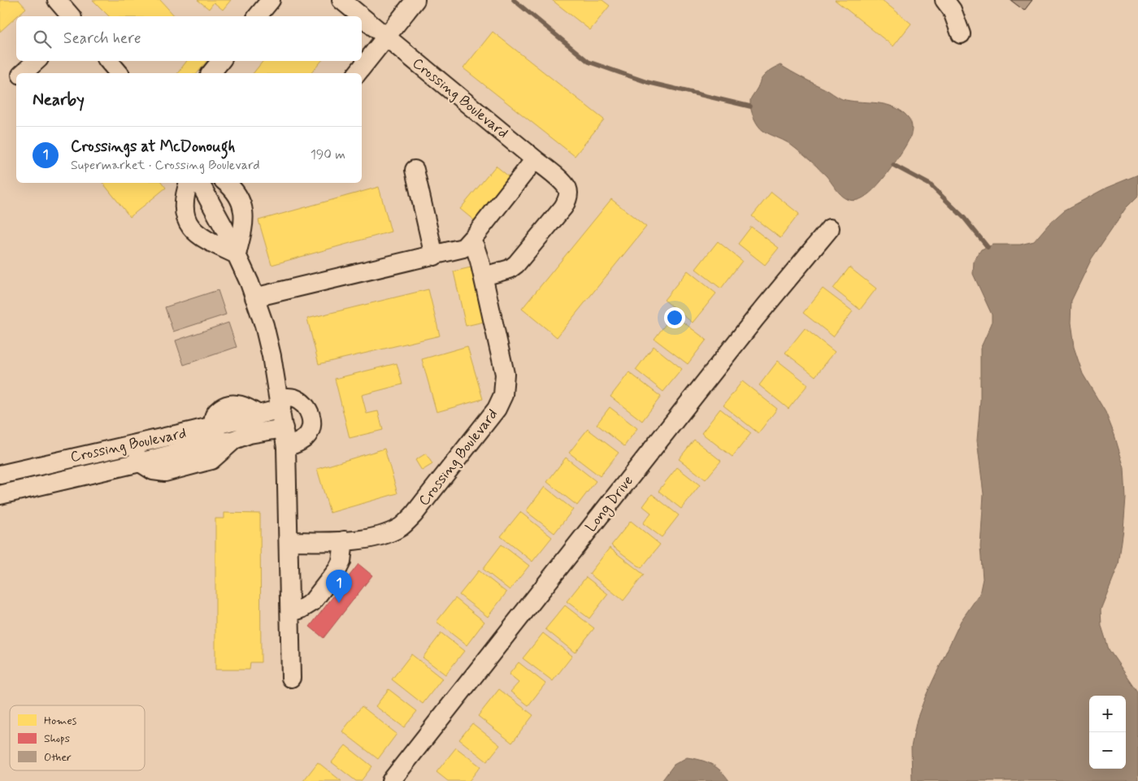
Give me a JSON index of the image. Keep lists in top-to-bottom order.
{
  "streets": {
    "street": ["Crossing Boulevard", "Long Drive"]
  },
  "legend": ["Homes", "Shops", "Other"],
  "page": {
    "search": "Search here",
    "heading": "Nearby",
    "list": [
      {
        "mark": "1",
        "name": "Crossings at McDonough",
        "note": "Supermarket · Crossing Boulevard",
        "value": "190 m"
      }
    ],
    "pins": "1",
    "map_buttons": ["+", "−"]
  }
}
